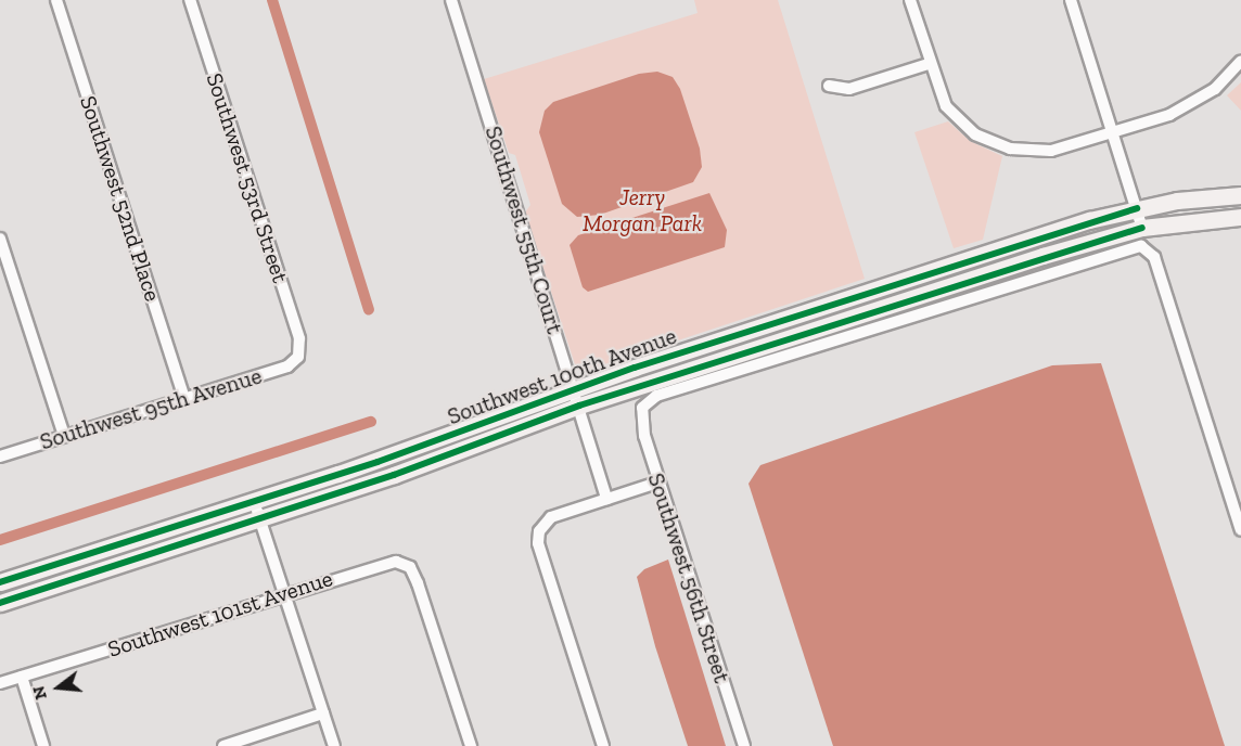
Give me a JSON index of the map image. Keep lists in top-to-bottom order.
{
  "streets": {
    "main road": ["Southwest 100th Avenue"],
    "street": [
      "Southwest 53rd Street",
      "Southwest 52nd Place",
      "Southwest 55th Court",
      "Southwest 95th Avenue",
      "Southwest 56th Street",
      "Southwest 101st Avenue"
    ]
  },
  "crossings": [
    ["Southwest 53rd Street", "Southwest 95th Avenue"],
    ["Southwest 52nd Place", "Southwest 95th Avenue"],
    ["Southwest 55th Court", "Southwest 100th Avenue"]
  ],
  "parks": ["Jerry Morgan Park"],
  "north": "left"
}
